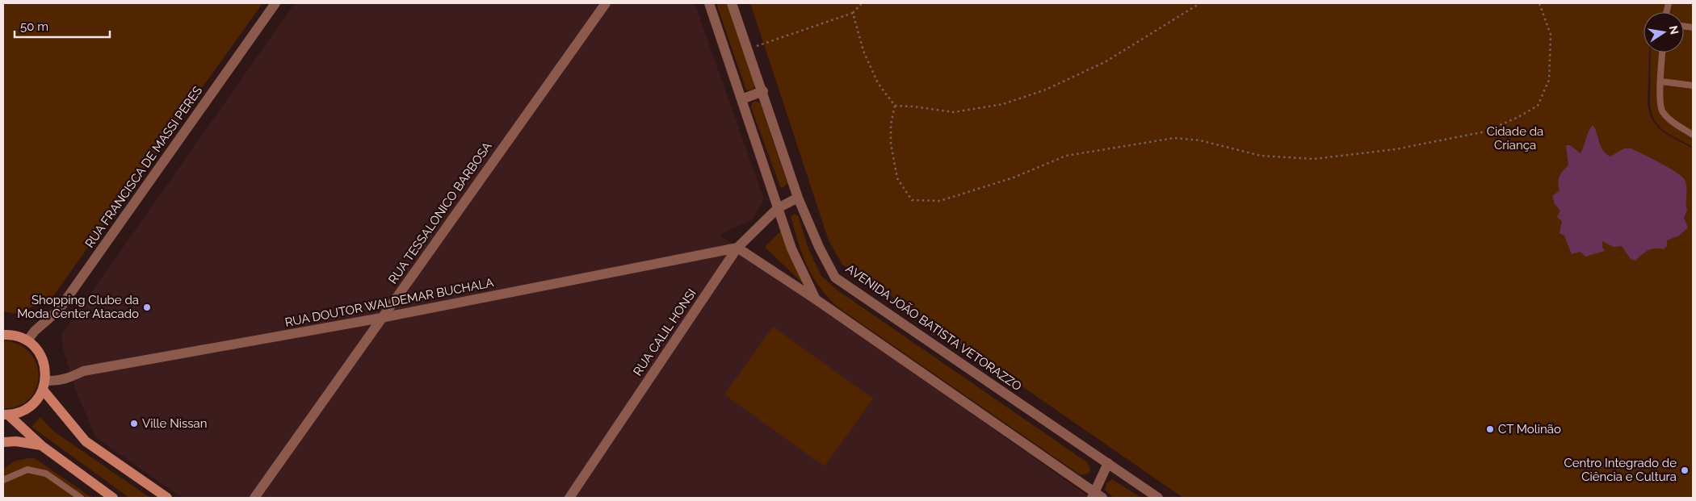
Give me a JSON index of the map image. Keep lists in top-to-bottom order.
{
  "streets": {
    "street": [
      "RUA FRANCISCA DE MASSI PERES",
      "RUA TESSALONICO BARBOSA",
      "RUA DOUTOR WALDEMAR BUCHALA",
      "AVENIDA JOÃO BATISTA VETORAZZO",
      "RUA CALIL HONSI"
    ]
  },
  "crossings": [
    ["RUA TESSALONICO BARBOSA", "RUA DOUTOR WALDEMAR BUCHALA"],
    ["RUA DOUTOR WALDEMAR BUCHALA", "RUA CALIL HONSI"],
    ["AVENIDA JOÃO BATISTA VETORAZZO", "RUA CALIL HONSI"]
  ],
  "parks": ["Cidade da Criança"],
  "places": [
    "Shopping Clube da Moda Center Atacado",
    "Ville Nissan",
    "CT Molinão",
    "Centro Integrado de Ciência e Cultura"
  ],
  "scale_bar": "50 m",
  "north": "right"
}
